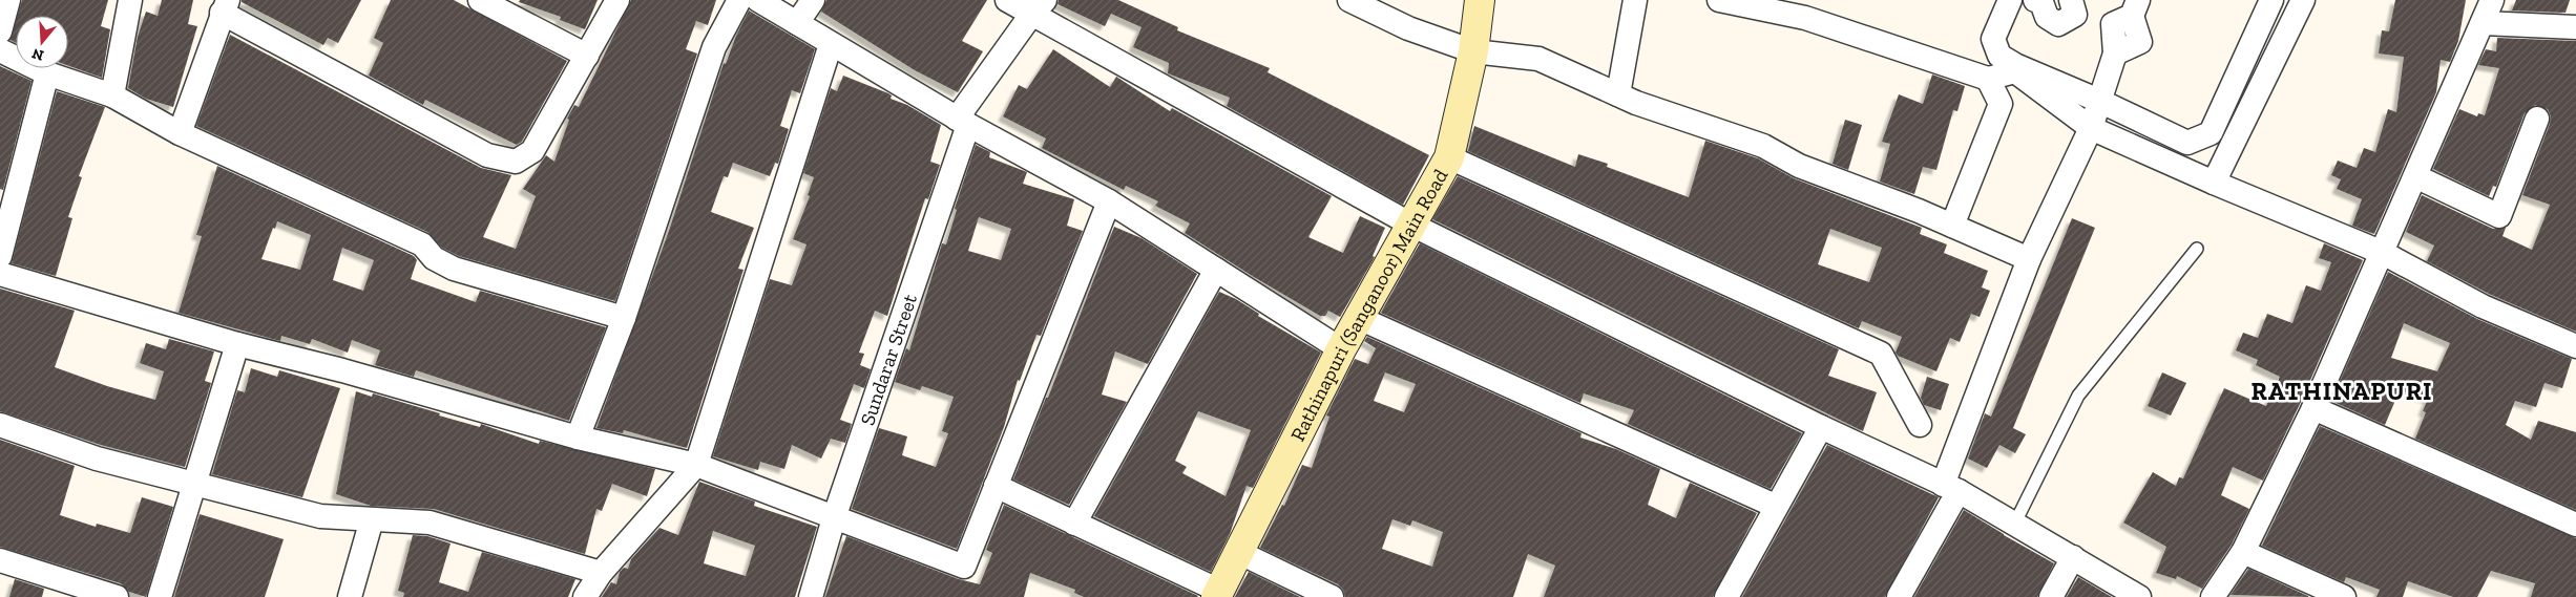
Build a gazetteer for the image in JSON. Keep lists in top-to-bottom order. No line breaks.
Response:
{"streets":{"street":["Rathinapuri (Sanganoor) Main Road","Sundarar Street"]},"districts":["RATHINAPURI"],"north":"bottom"}
